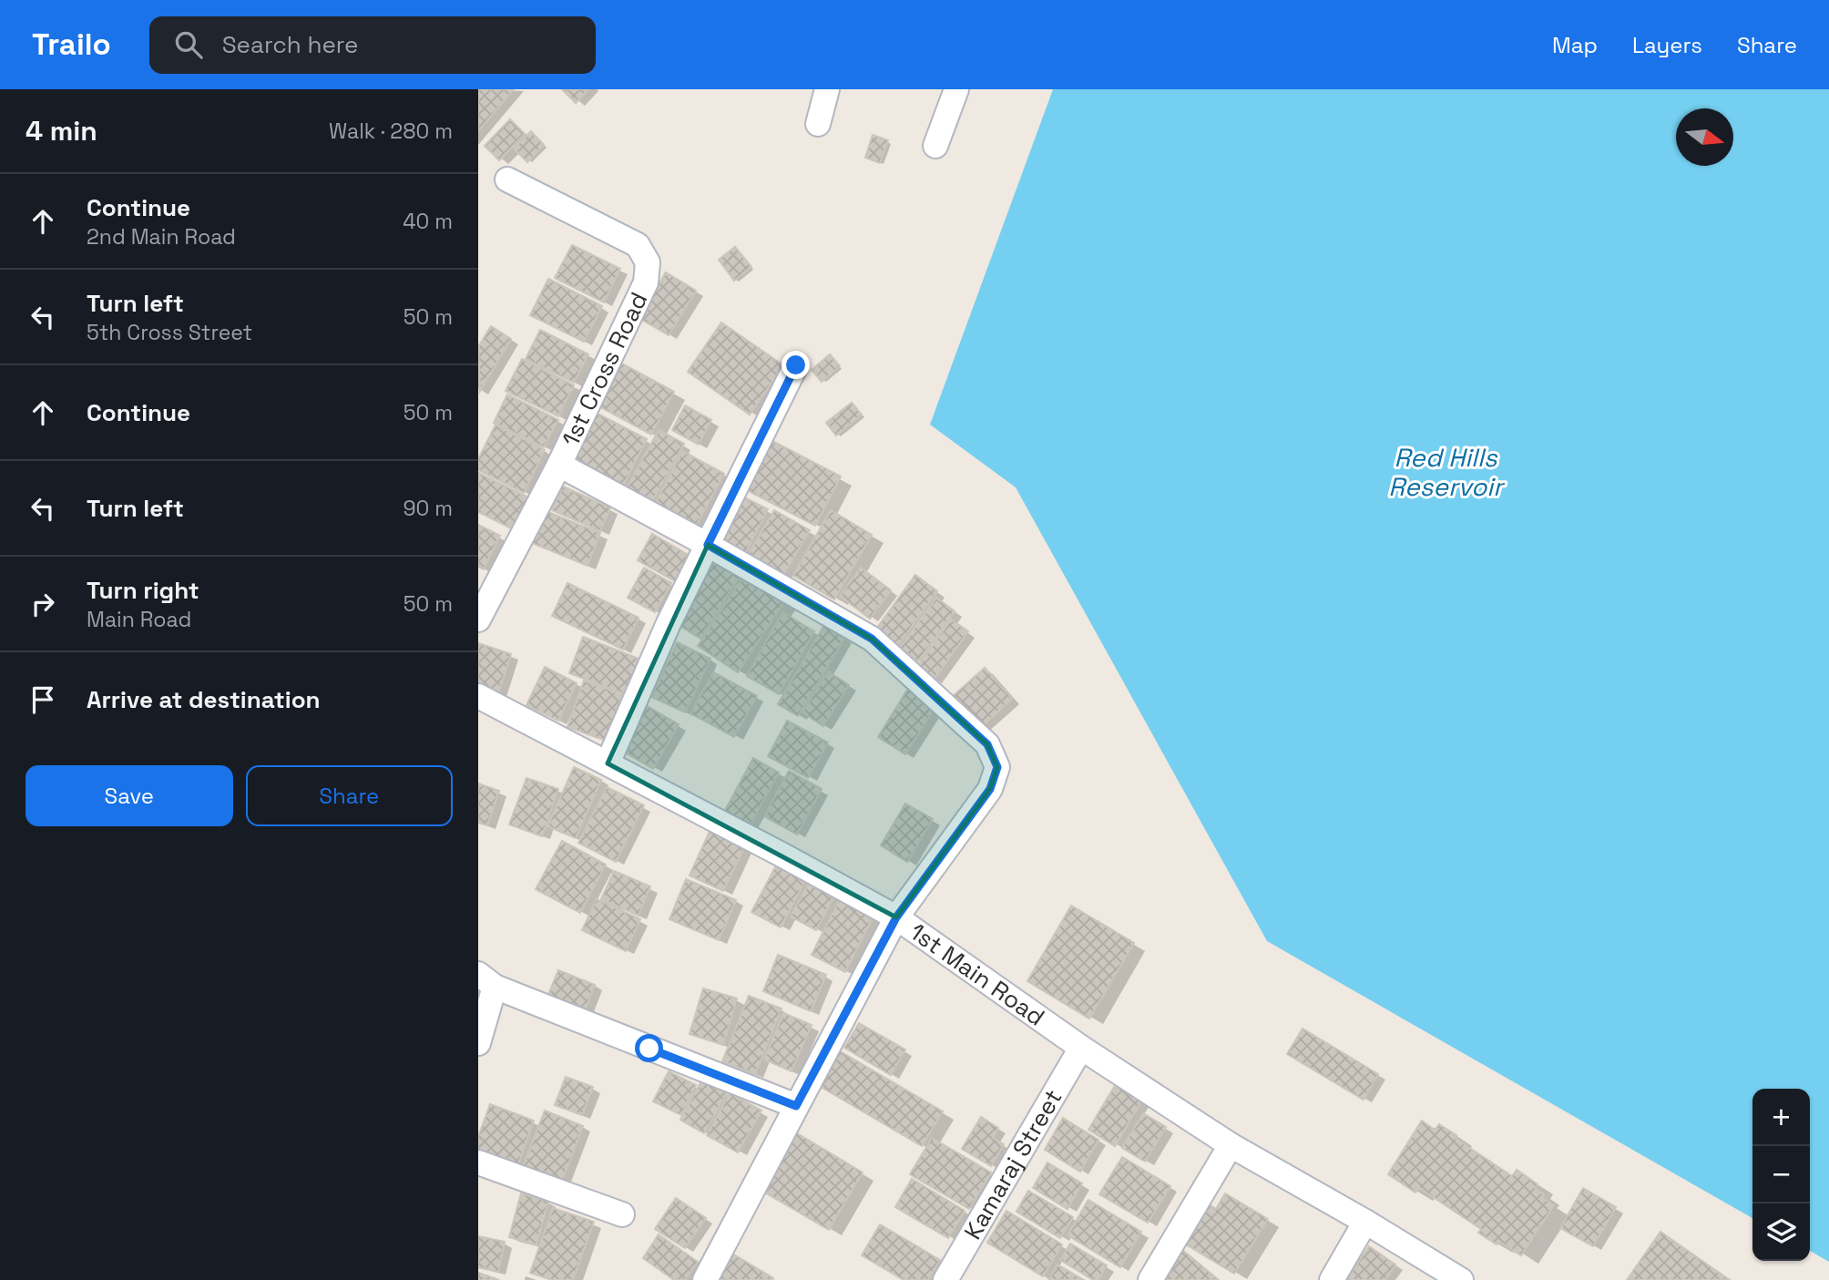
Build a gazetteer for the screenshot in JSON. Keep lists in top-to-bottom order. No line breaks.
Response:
{"streets":{"street":["1st Cross Road","1st Main Road","Kamaraj Street"]},"crossings":[["1st Main Road","Kamaraj Street"]],"water":["Red Hills Reservoir"],"north":"right","page":{"header":"Trailo","search":"Search here","nav":["Map","Layers","Share"],"heading":["4 min","Walk · 280 m"],"list":[["Continue","2nd Main Road","40 m"],["Turn left","5th Cross Street","50 m"],["Continue","50 m"],["Turn left","90 m"],["Turn right","Main Road","50 m"],"Arrive at destination"],"buttons":["Save","Share"],"map_buttons":["+","−"]}}
